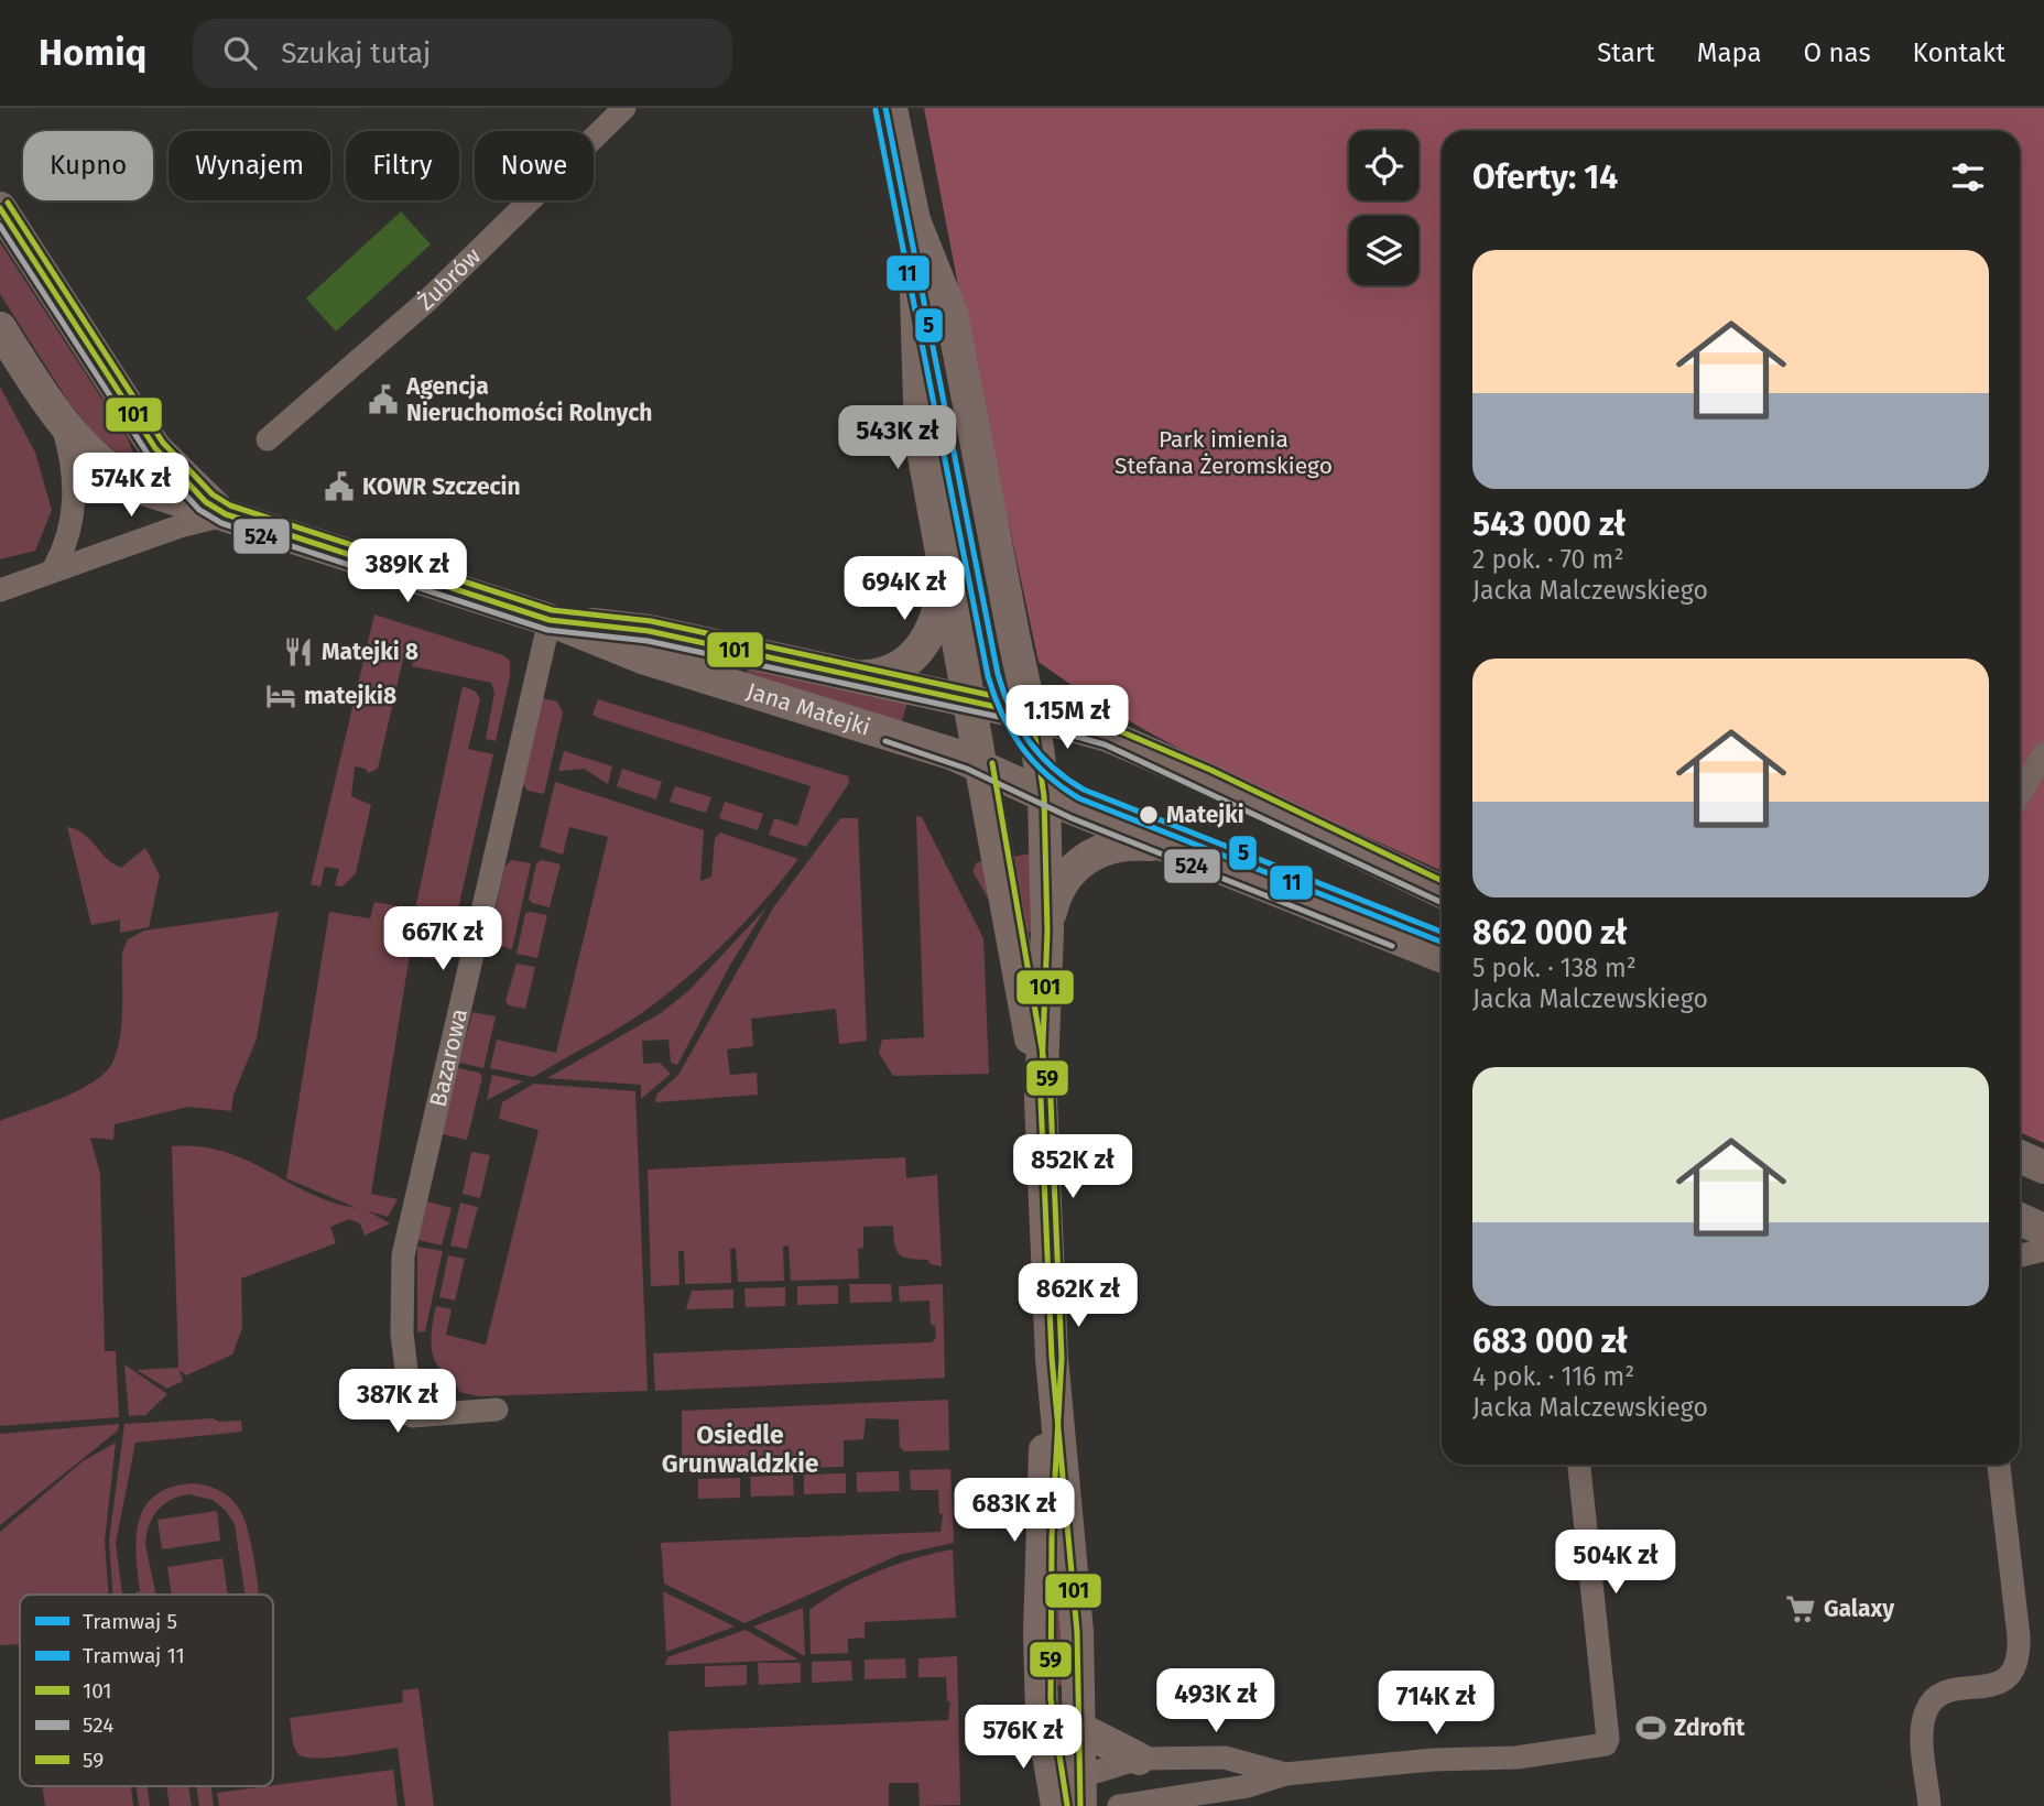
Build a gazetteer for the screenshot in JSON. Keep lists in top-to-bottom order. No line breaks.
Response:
{"streets":{"street":["Żubrów","Jana Matejki","Bazarowa"]},"crossings":[["Jana Matejki","Bazarowa"]],"districts":["Osiedle Grunwaldzkie"],"parks":["Park imienia Stefana Żeromskiego"],"places":{"public building":["Agencja Nieruchomości Rolnych","KOWR Szczecin"],"restaurant":["Matejki 8"],"hotel":["matejki8"],"other":["Matejki"],"supermarket":["Galaxy"],"sports":["Zdrofit"]},"lines":["tram line 5","tram line 11","transit line 59","transit line 101","transit line 524"],"legend":["Tramwaj 5","Tramwaj 11","101","524","59"],"page":{"header":"Homiq","search":"Szukaj tutaj","nav":["Start","Mapa","O nas","Kontakt"],"chip":["Kupno","Wynajem","Filtry","Nowe"],"heading":"Oferty: 14","list":[{"name":"543 000 zł","note":"2 pok. · 70 m² · Jacka Malczewskiego"},{"name":"862 000 zł","note":"5 pok. · 138 m² · Jacka Malczewskiego"},{"name":"683 000 zł","note":"4 pok. · 116 m² · Jacka Malczewskiego"}],"price":["543K zł","574K zł","389K zł","694K zł","1.15M zł","667K zł","852K zł","862K zł","387K zł","683K zł","504K zł","493K zł","714K zł","576K zł"]}}
